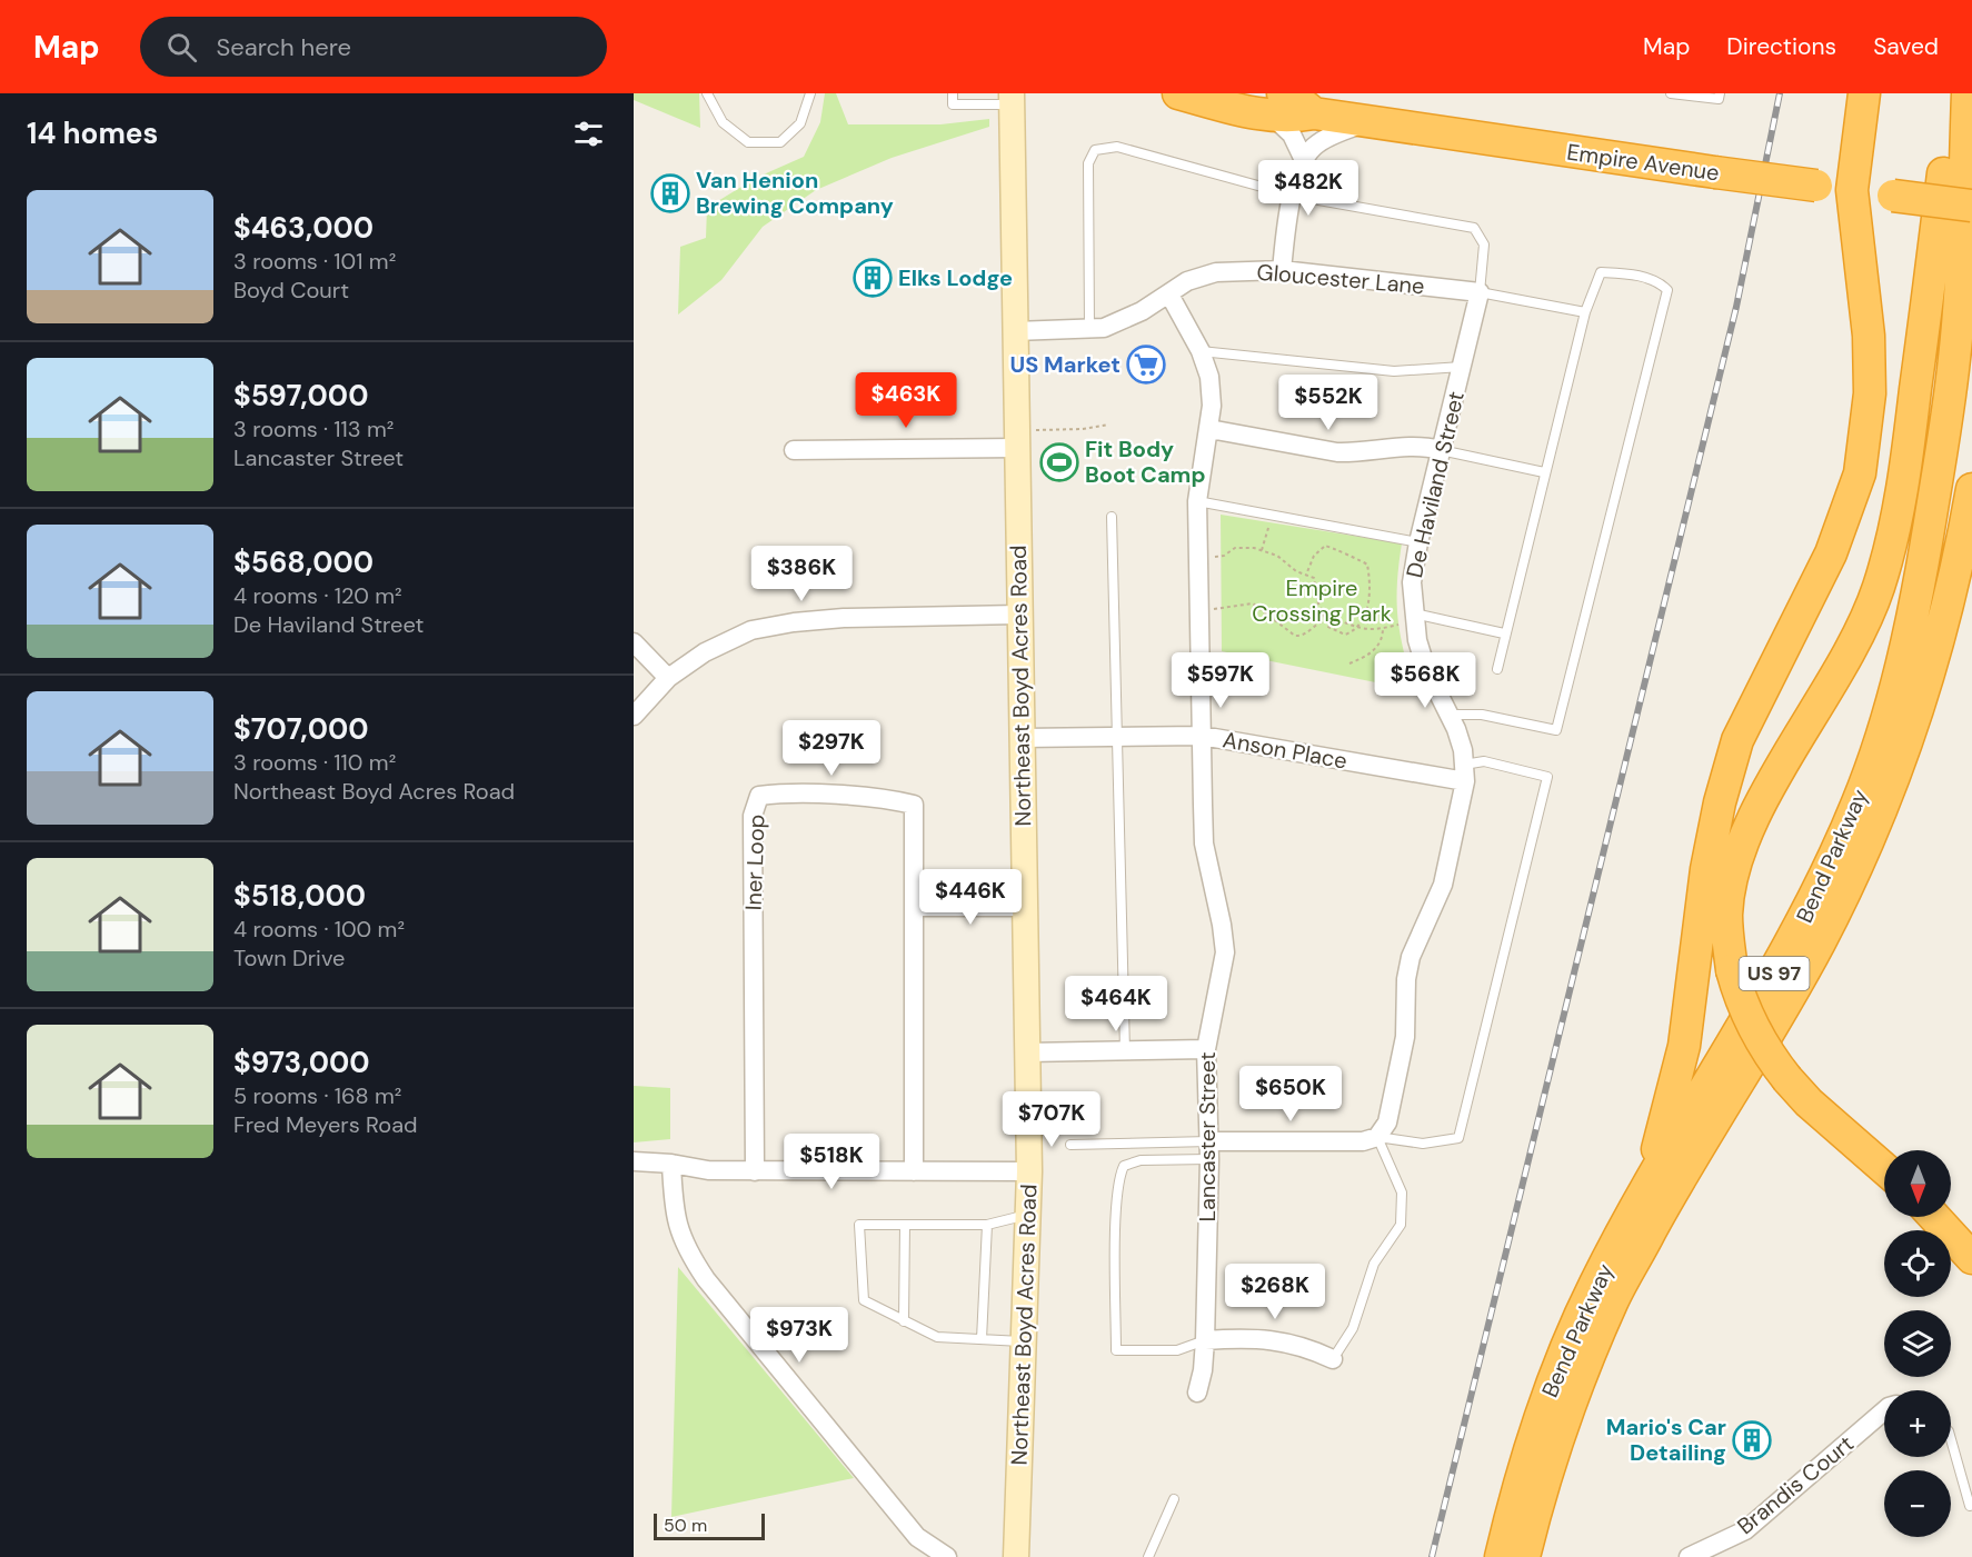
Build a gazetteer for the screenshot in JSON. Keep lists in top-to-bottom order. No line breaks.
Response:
{"streets":{"highway":["Empire Avenue","Bend Parkway","US 97"],"street":["Gloucester Lane","De Haviland Street","Northeast Boyd Acres Road","Anson Place","Iner Loop","Lancaster Street","Brandis Court"]},"crossings":[["Gloucester Lane","De Haviland Street"],["Gloucester Lane","Northeast Boyd Acres Road"],["Gloucester Lane","Lancaster Street"],["De Haviland Street","Anson Place"],["Northeast Boyd Acres Road","Anson Place"],["Anson Place","Lancaster Street"]],"parks":["Empire Crossing Park"],"places":{"building":["Van Henion Brewing Company","Elks Lodge","Mario's Car Detailing"],"supermarket":["US Market"],"sports":["Fit Body Boot Camp"]},"scale_bar":"50 m","north":"bottom","page":{"header":"Map","search":"Search here","nav":["Map","Directions","Saved"],"heading":"14 homes","price":["$482K","$463K","$552K","$386K","$597K","$568K","$297K","$446K","$464K","$650K","$707K","$518K","$268K","$973K"],"list":[{"name":"$463,000","note":"3 rooms · 101 m² · Boyd Court"},{"name":"$597,000","note":"3 rooms · 113 m² · Lancaster Street"},{"name":"$568,000","note":"4 rooms · 120 m² · De Haviland Street"},{"name":"$707,000","note":"3 rooms · 110 m² · Northeast Boyd Acres Road"},{"name":"$518,000","note":"4 rooms · 100 m² · Town Drive"},{"name":"$973,000","note":"5 rooms · 168 m² · Fred Meyers Road"}],"map_buttons":["+","−"],"scale":"50 m"}}
